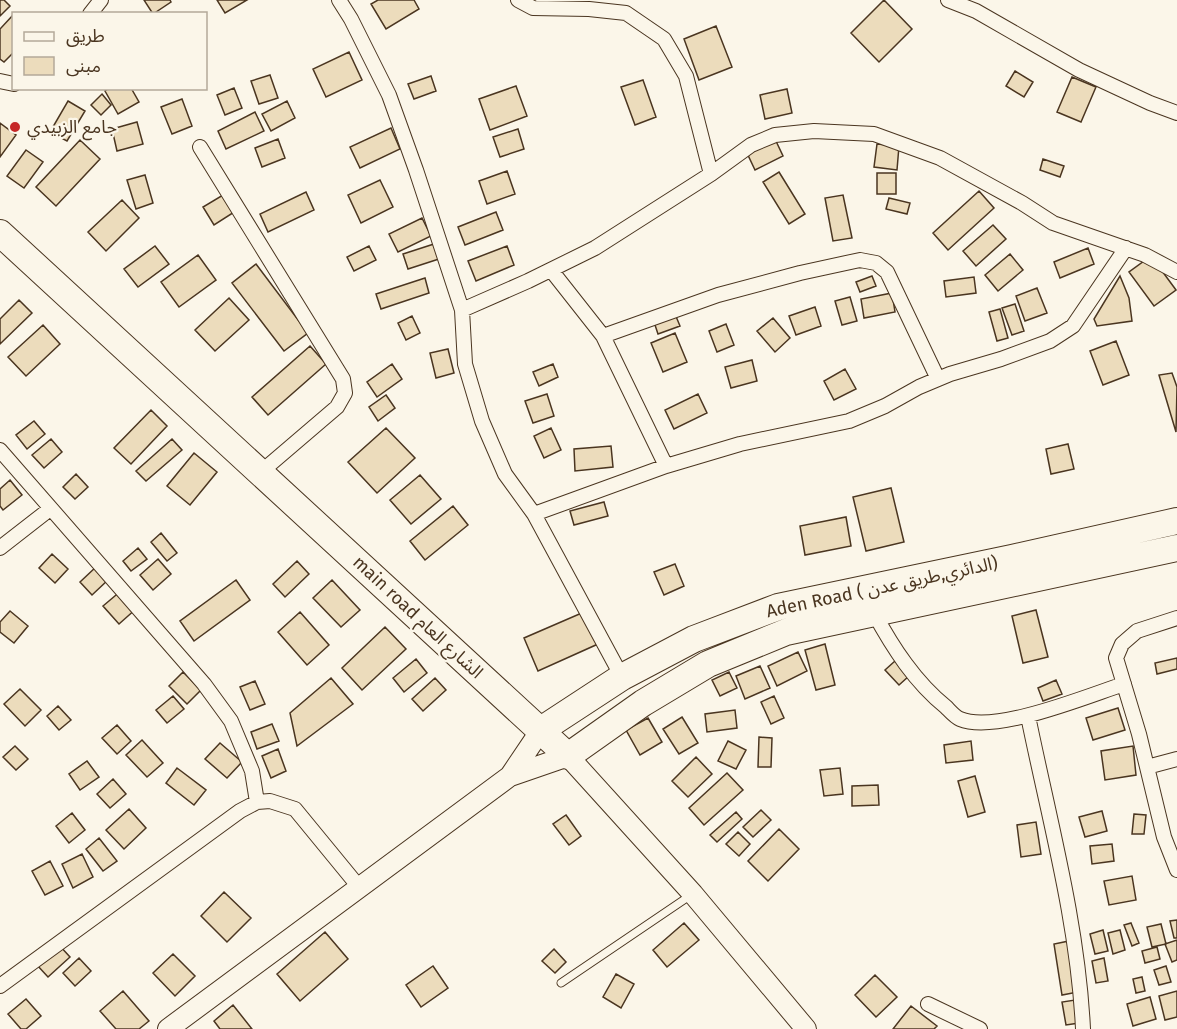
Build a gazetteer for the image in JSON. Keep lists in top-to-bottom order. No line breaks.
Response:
{"streets":{"highway":["Aden Road ( الدائري,طريق عدن)","main road الشارع العام"]},"crossings":[["Aden Road ( الدائري,طريق عدن)","main road الشارع العام"]],"places":["جامع الزبيدي"],"legend":["طريق","مبنى"]}
